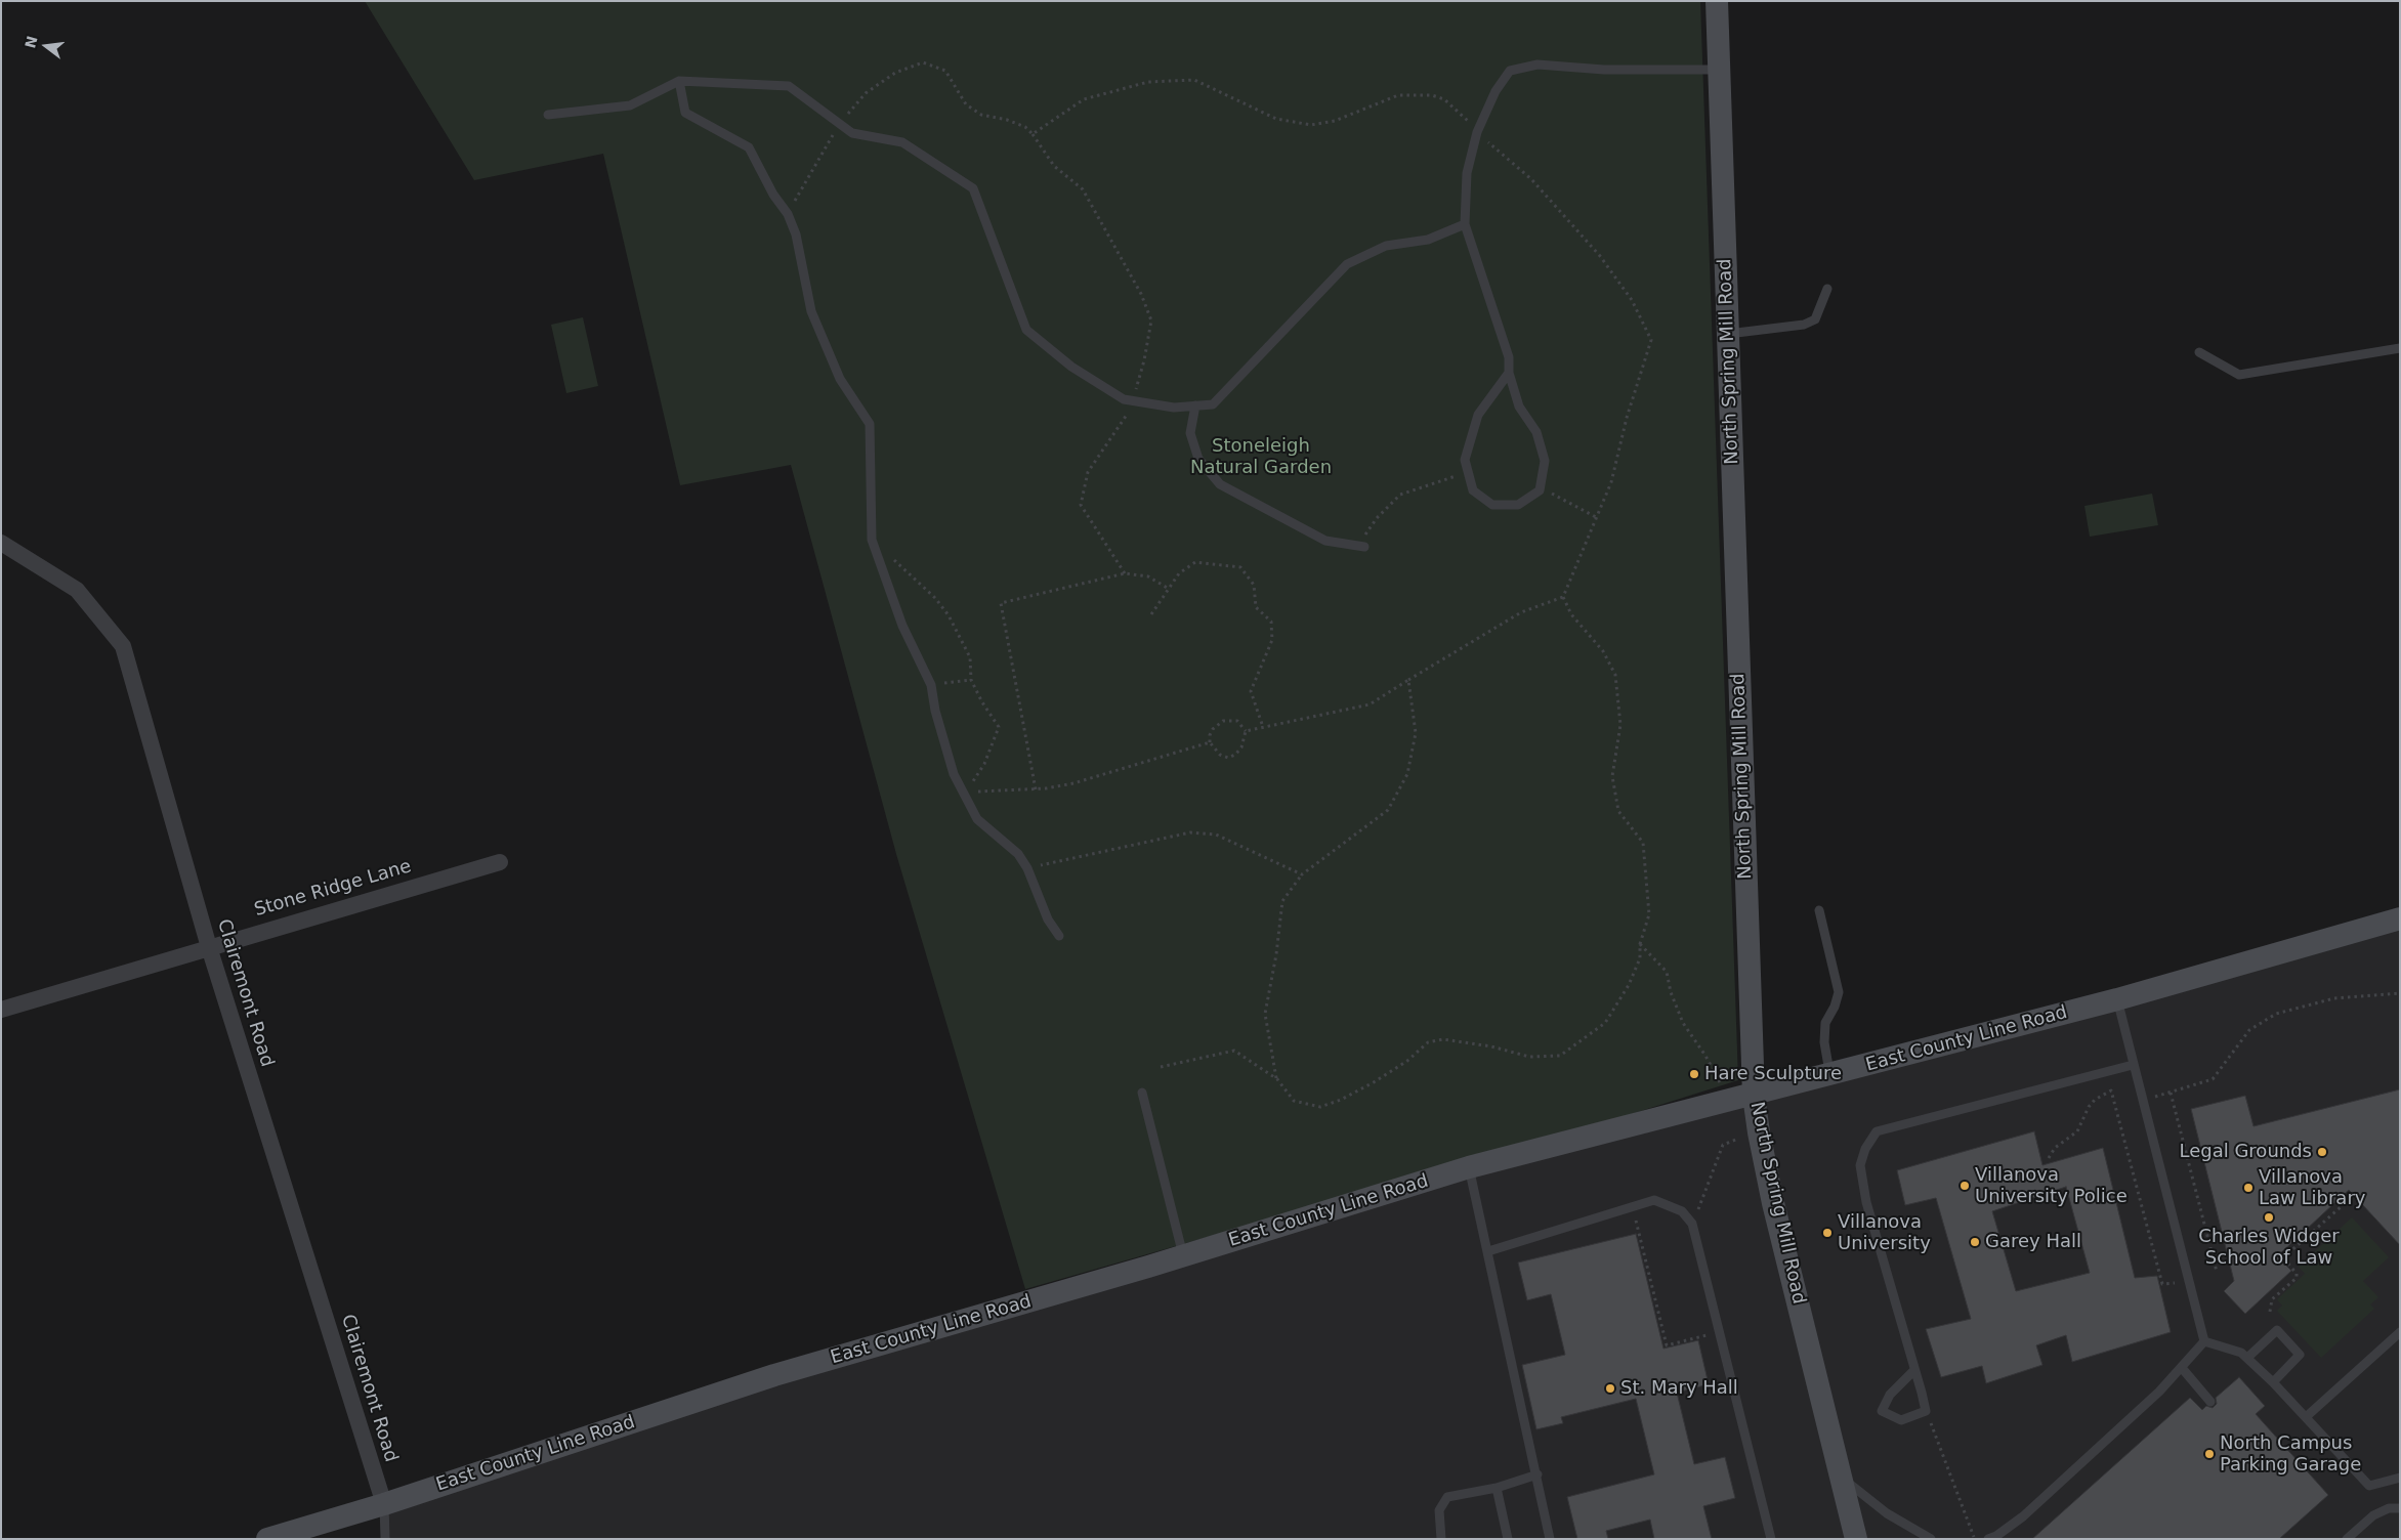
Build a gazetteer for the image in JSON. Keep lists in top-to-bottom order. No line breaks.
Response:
{"streets":{"street":["North Spring Mill Road","Stone Ridge Lane","Clairemont Road","East County Line Road"]},"crossings":[["North Spring Mill Road","East County Line Road"],["Stone Ridge Lane","Clairemont Road"],["Clairemont Road","East County Line Road"]],"parks":["Stoneleigh Natural Garden"],"places":["Hare Sculpture","Legal Grounds","Villanova University Police","Villanova Law Library","Charles Widger School of Law","Villanova University","Garey Hall","St. Mary Hall","North Campus Parking Garage"],"north":"left"}
